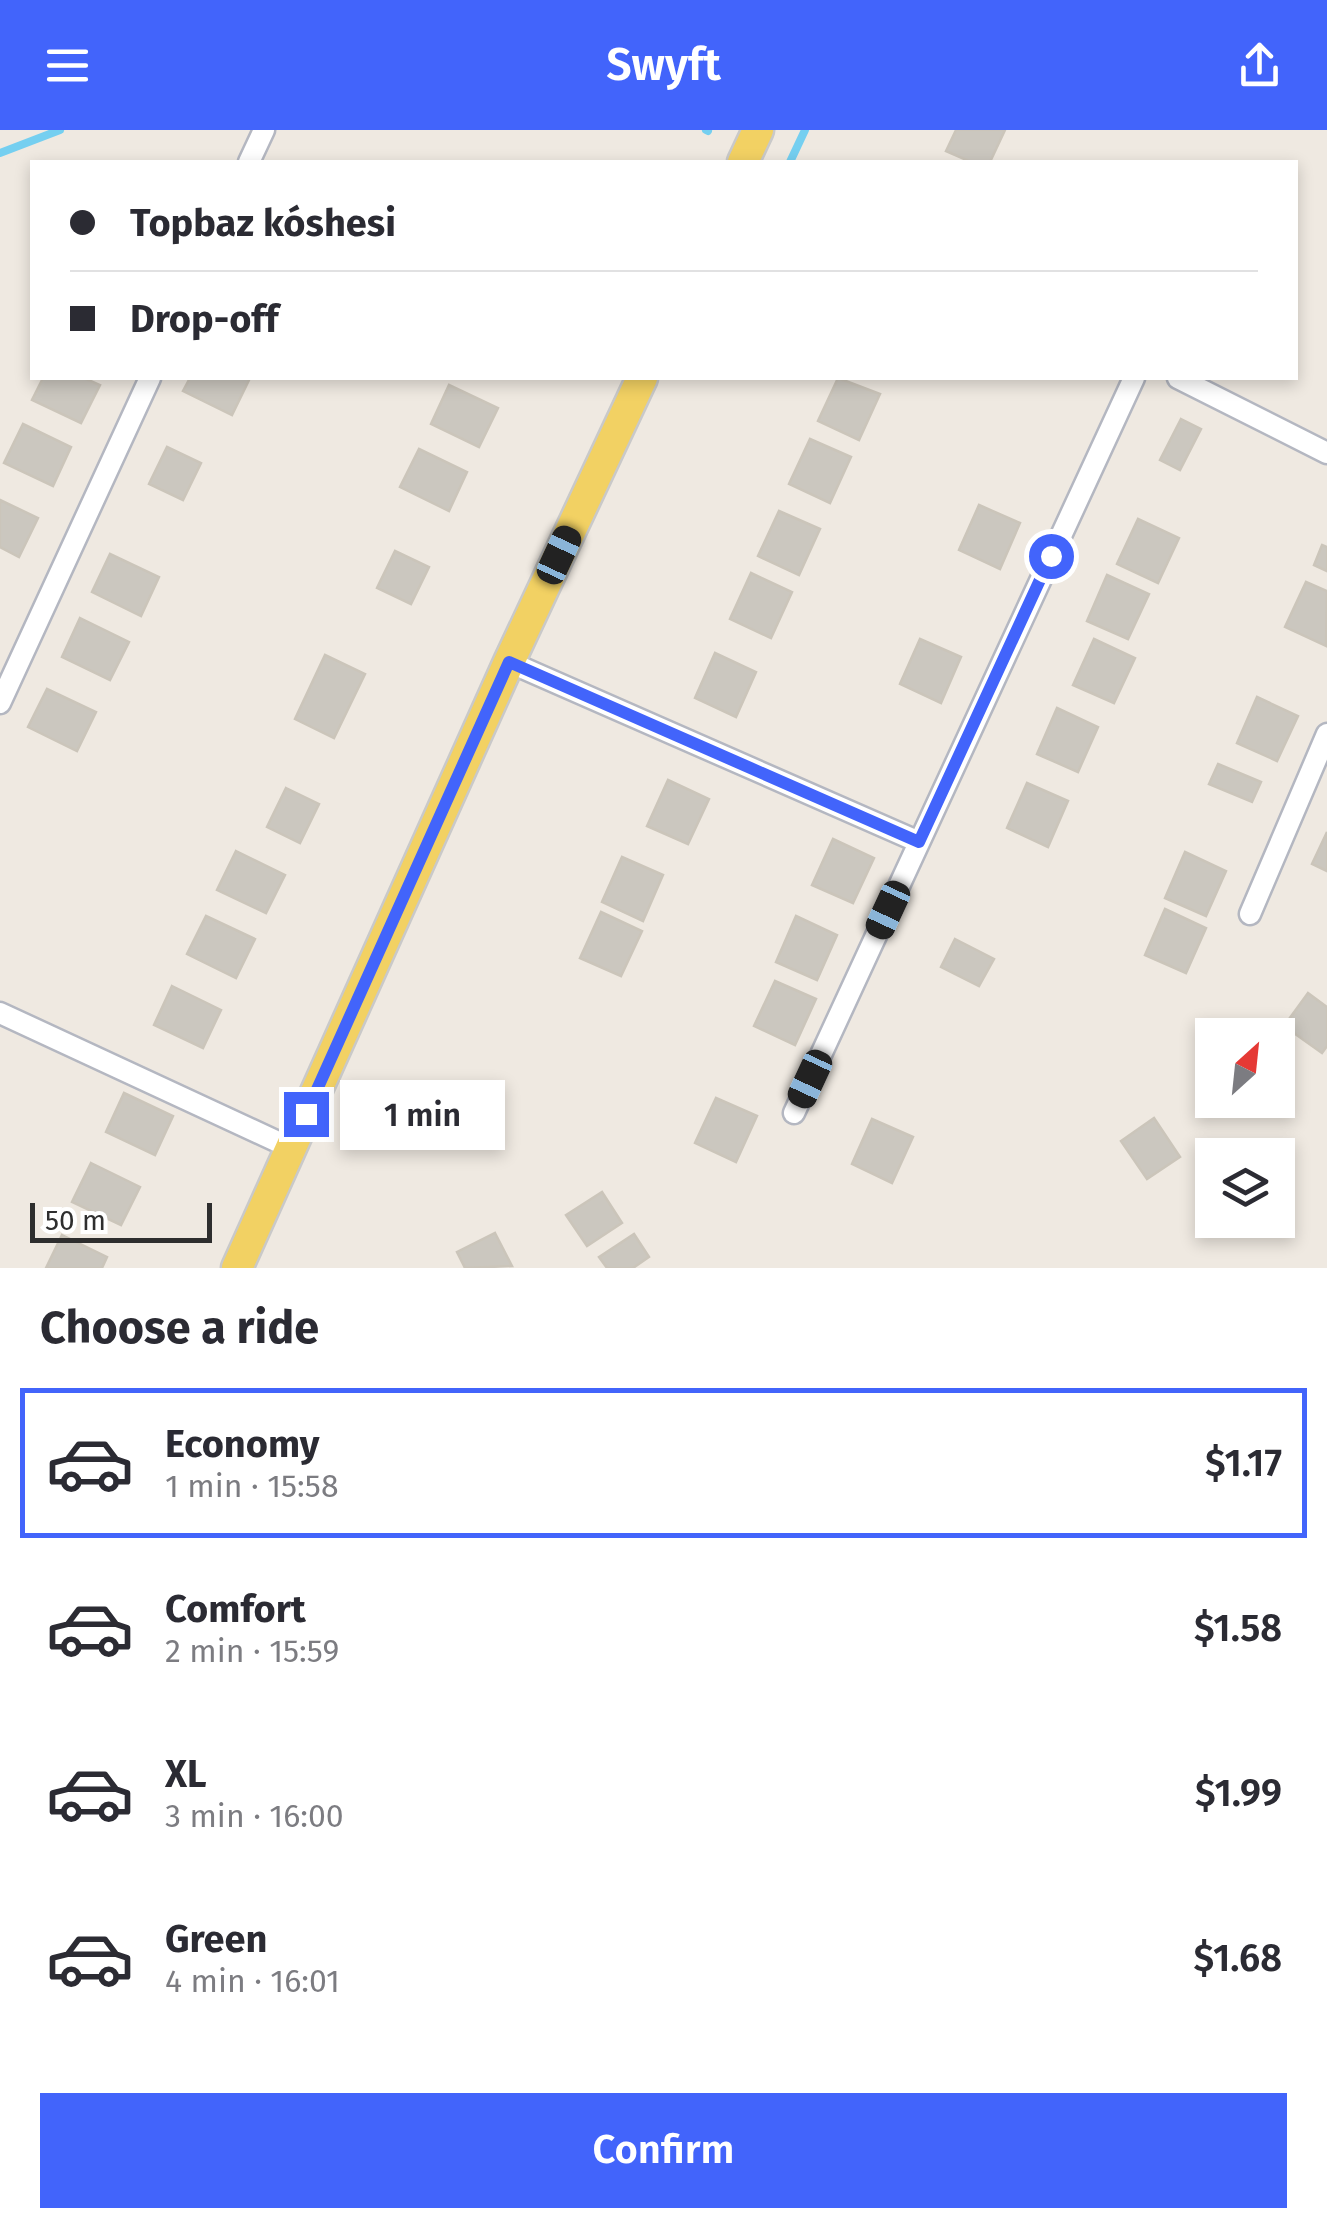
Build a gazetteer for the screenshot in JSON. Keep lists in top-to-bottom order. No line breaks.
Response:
{"scale_bar":"50 m","north":"top right","page":{"header":"Swyft","banner":["Topbaz kóshesi","Drop-off"],"bubble":"1 min","scale":"50 m","heading":"Choose a ride","list":[{"name":"Economy","note":"1 min · 15:58","value":"$1.17"},{"name":"Comfort","note":"2 min · 15:59","value":"$1.58"},{"name":"XL","note":"3 min · 16:00","value":"$1.99"},{"name":"Green","note":"4 min · 16:01","value":"$1.68"}],"buttons":"Confirm"}}
